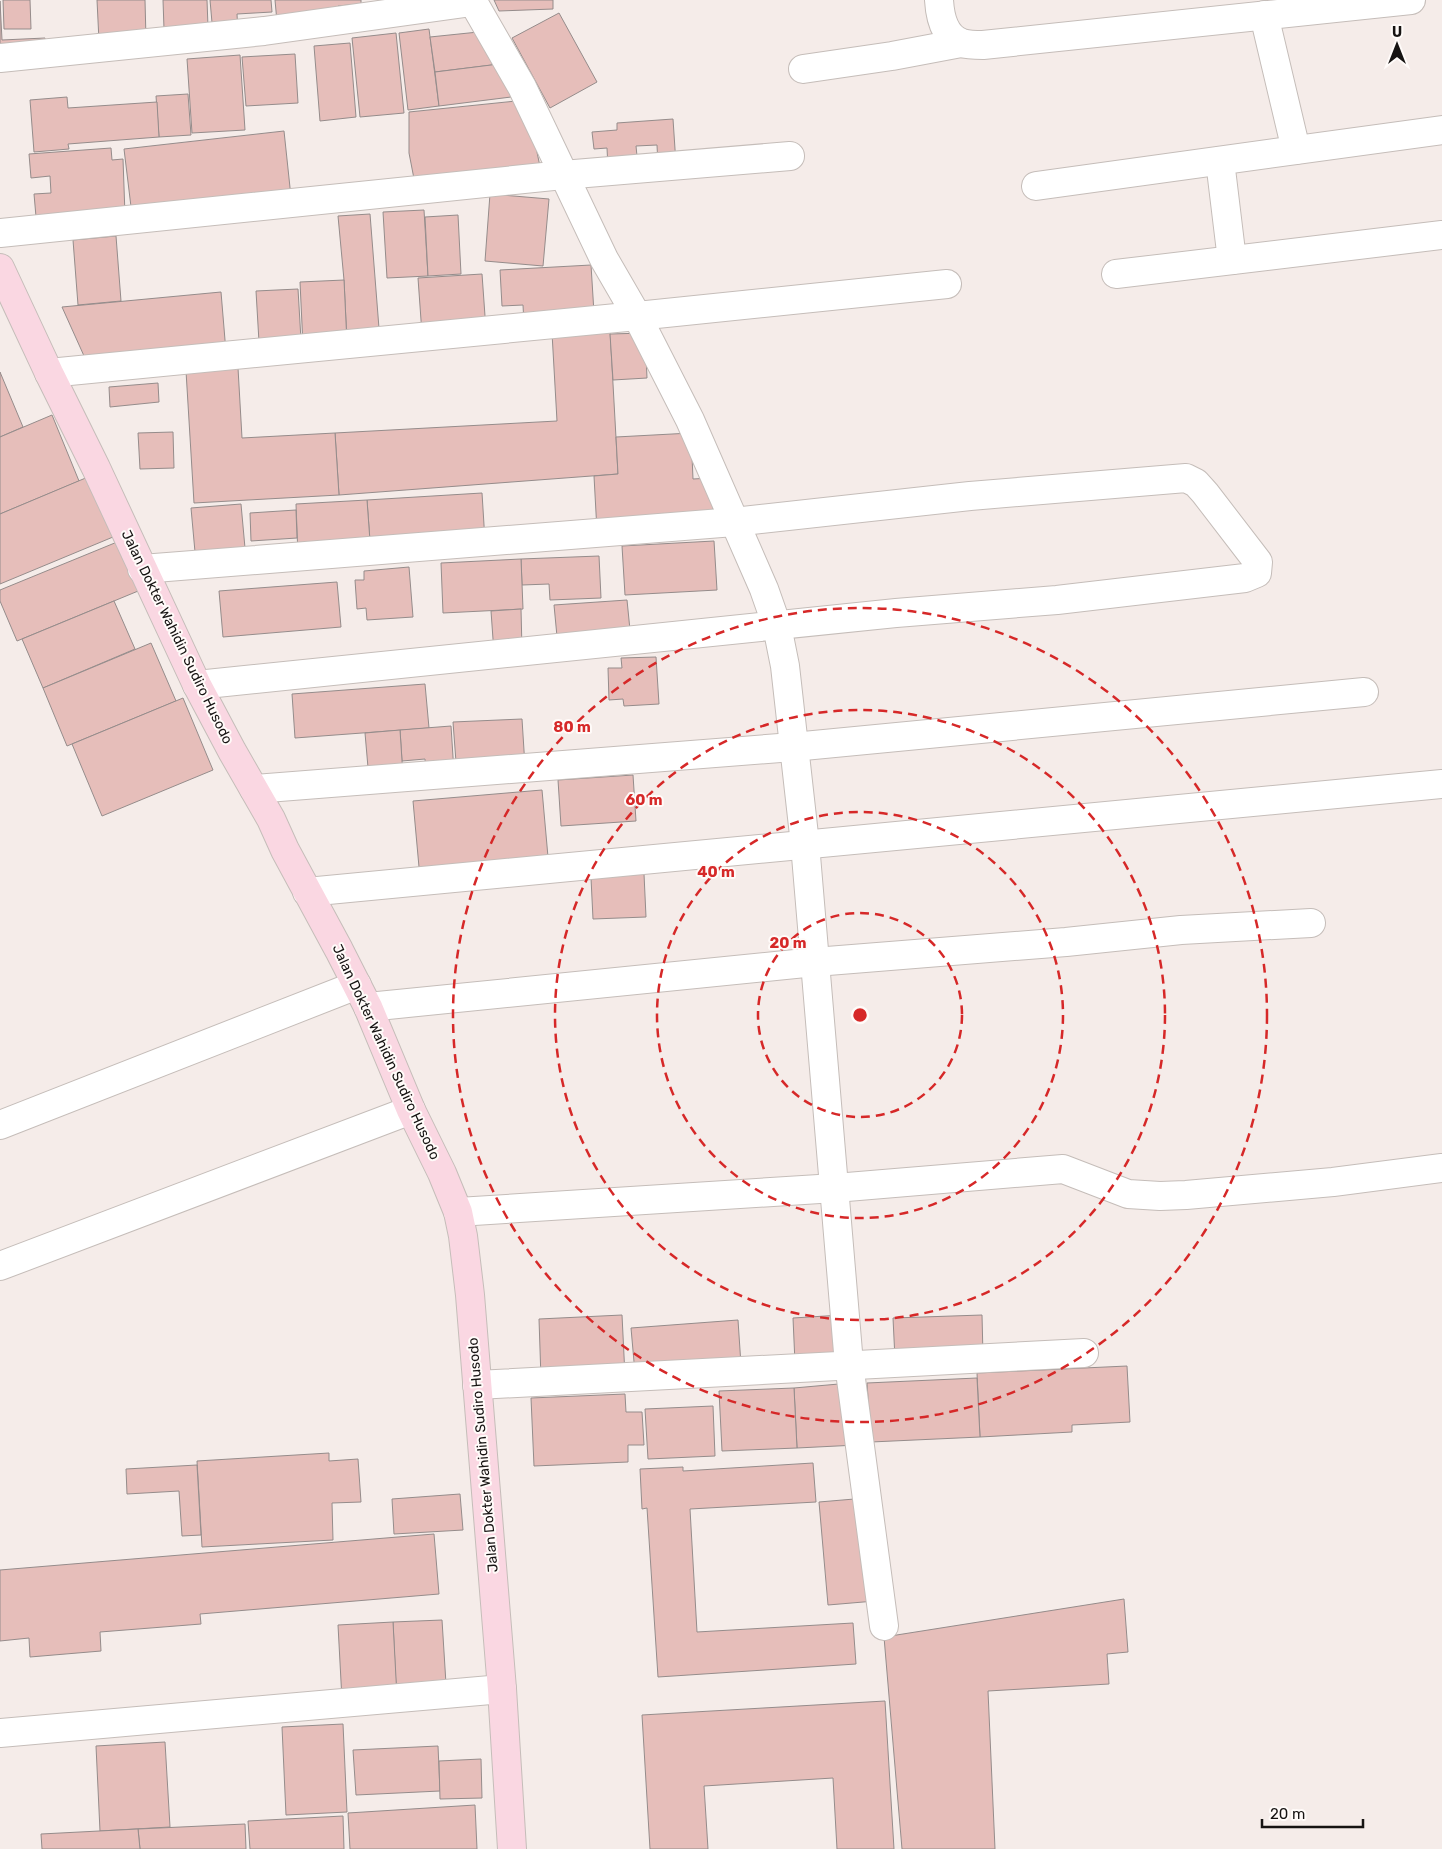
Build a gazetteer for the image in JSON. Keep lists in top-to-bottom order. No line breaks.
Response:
{"streets":{"main road":["Jalan Dokter Wahidin Sudiro Husodo"]},"scale_bar":"20 m","north":"top","rings":["80 m","60 m","40 m","20 m"]}
